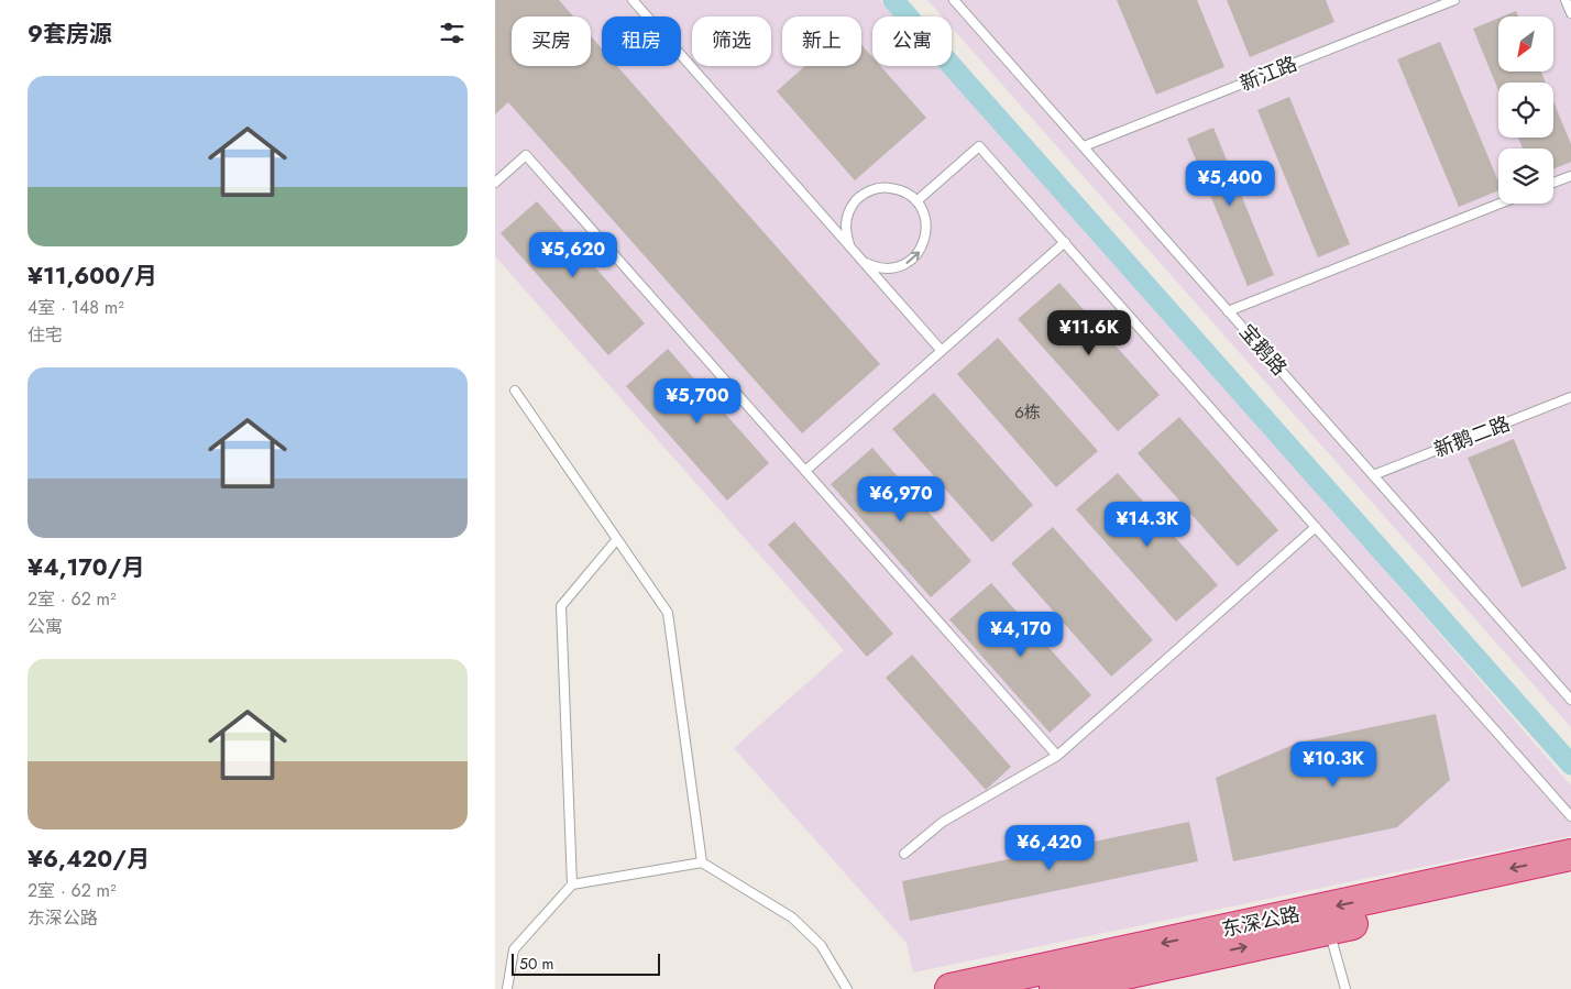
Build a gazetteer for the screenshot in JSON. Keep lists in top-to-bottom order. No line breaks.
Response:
{"streets":{"highway":["东深公路"],"lane":["新江路","宝鹅路","新鹅二路"]},"crossings":[["新江路","宝鹅路"],["宝鹅路","新鹅二路"]],"house_numbers":["6栋"],"scale_bar":"50 m","north":"bottom left","page":{"heading":"9套房源","chip":["买房","租房","筛选","新上","公寓"],"list":[{"name":"¥11,600/月","note":"4室 · 148 m² · 住宅"},{"name":"¥4,170/月","note":"2室 · 62 m² · 公寓"},{"name":"¥6,420/月","note":"2室 · 62 m² · 东深公路"}],"price":["¥5,400","¥5,620","¥11.6K","¥5,700","¥6,970","¥14.3K","¥4,170","¥10.3K","¥6,420"],"scale":"50 m"}}
